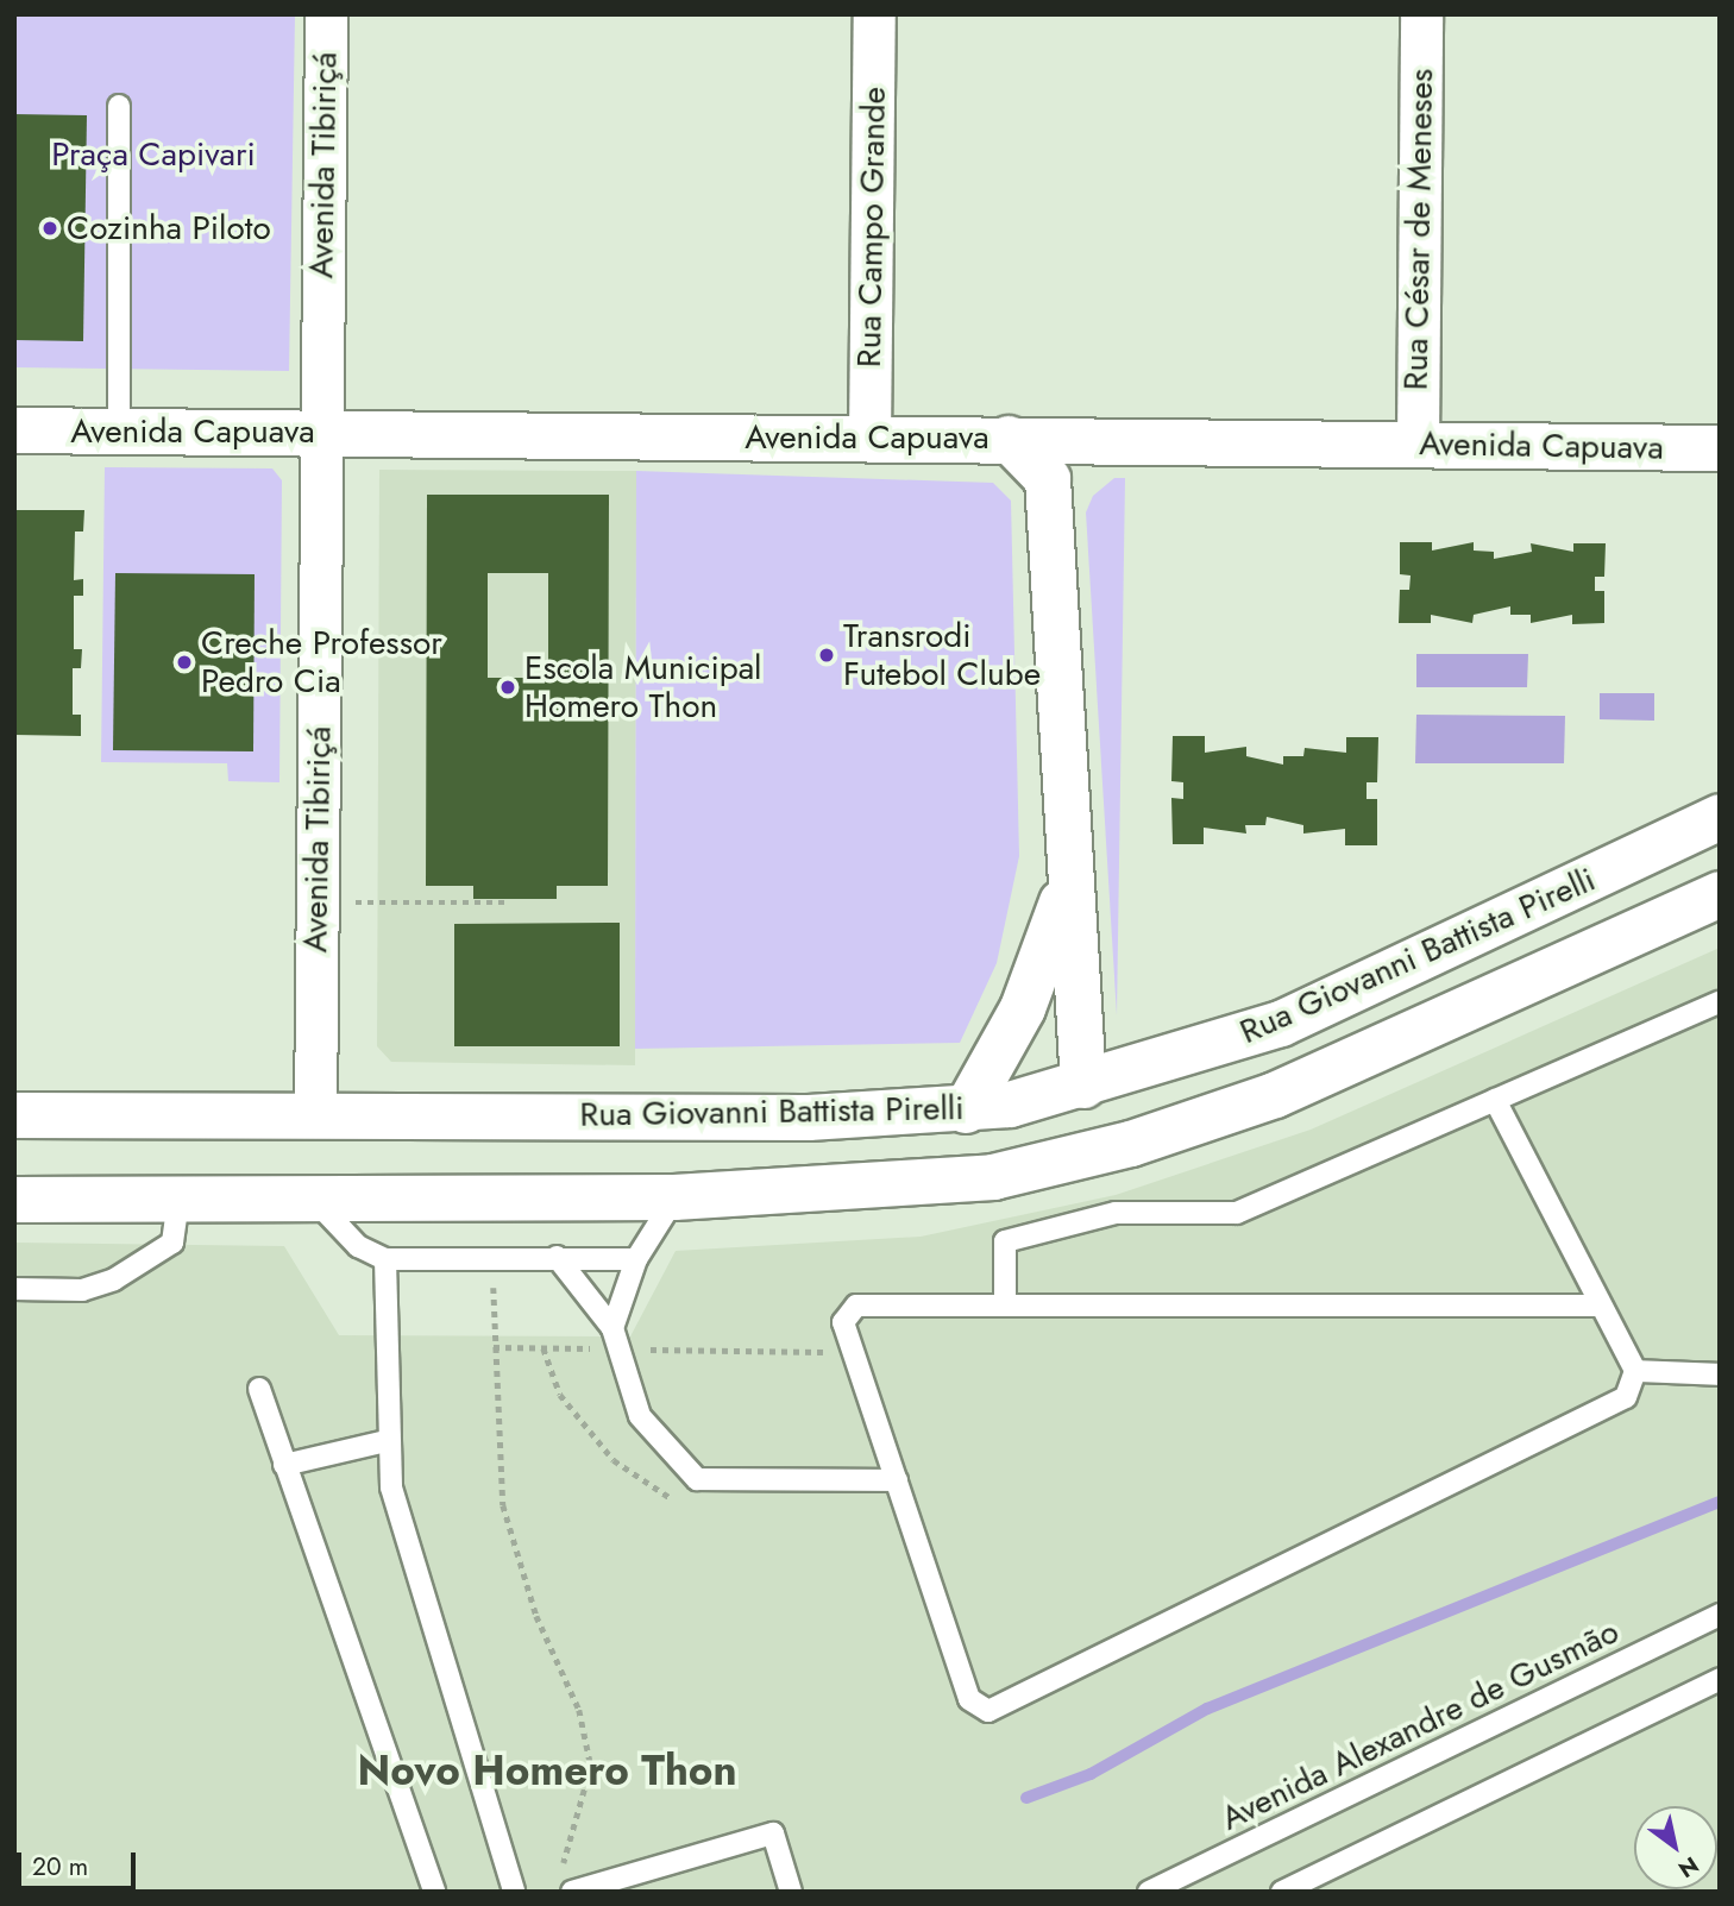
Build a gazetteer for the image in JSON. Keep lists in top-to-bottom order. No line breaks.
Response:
{"streets":{"main road":["Avenida Capuava","Rua Giovanni Battista Pirelli"],"street":["Avenida Tibiriçá","Rua Campo Grande","Rua César de Meneses"],"lane":["Avenida Alexandre de Gusmão"]},"crossings":[["Avenida Tibiriçá","Avenida Capuava"],["Avenida Tibiriçá","Rua Giovanni Battista Pirelli"],["Rua Campo Grande","Avenida Capuava"],["Rua César de Meneses","Avenida Capuava"]],"districts":["Novo Homero Thon"],"parks":["Praça Capivari"],"places":["Cozinha Piloto","Transrodi Futebol Clube","Creche Professor Pedro Cia","Escola Municipal Homero Thon"],"scale_bar":"20 m","north":"bottom right"}
